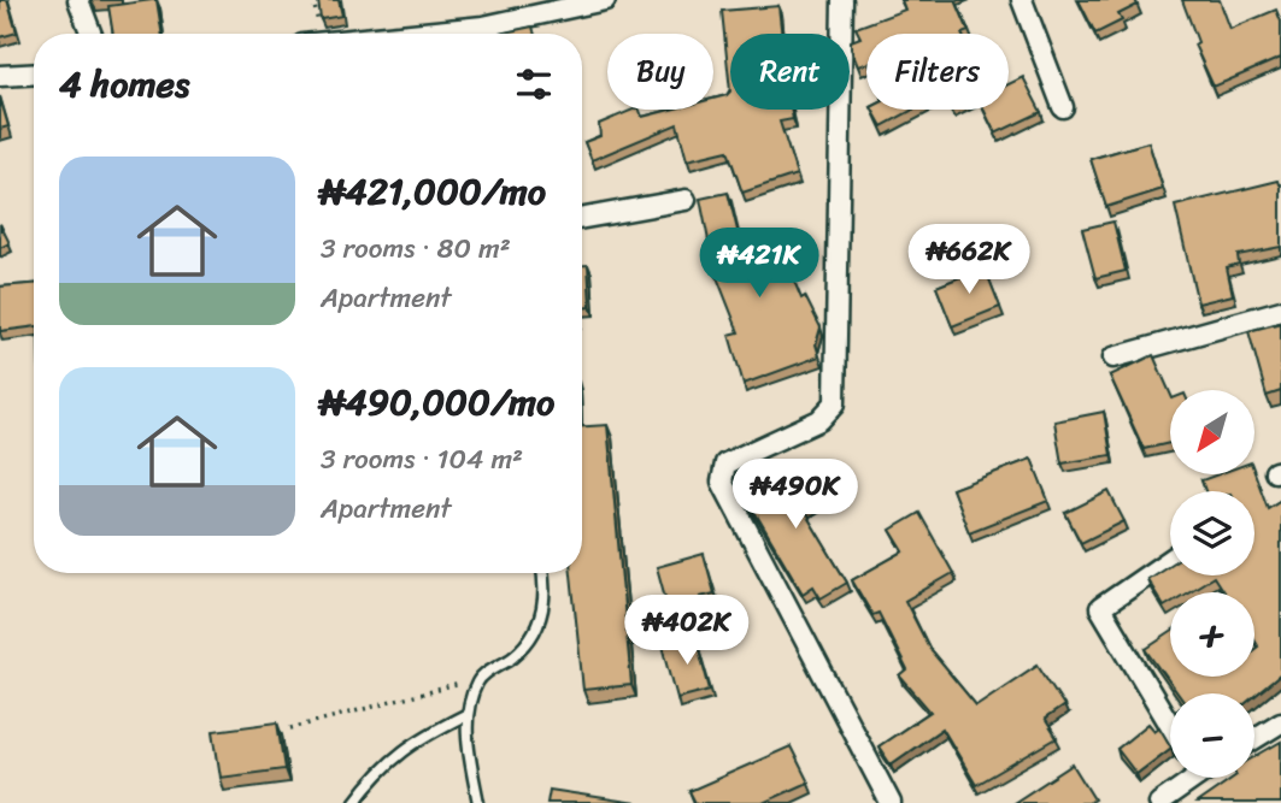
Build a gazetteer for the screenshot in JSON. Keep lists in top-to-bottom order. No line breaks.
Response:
{"north":"bottom left","page":{"chip":["Buy","Rent","Filters"],"heading":"4 homes","list":[{"name":"₦421,000/mo","note":"3 rooms · 80 m² · Apartment"},{"name":"₦490,000/mo","note":"3 rooms · 104 m² · Apartment"}],"price":["₦662K","₦421K","₦490K","₦402K"],"map_buttons":["+","−"]}}
